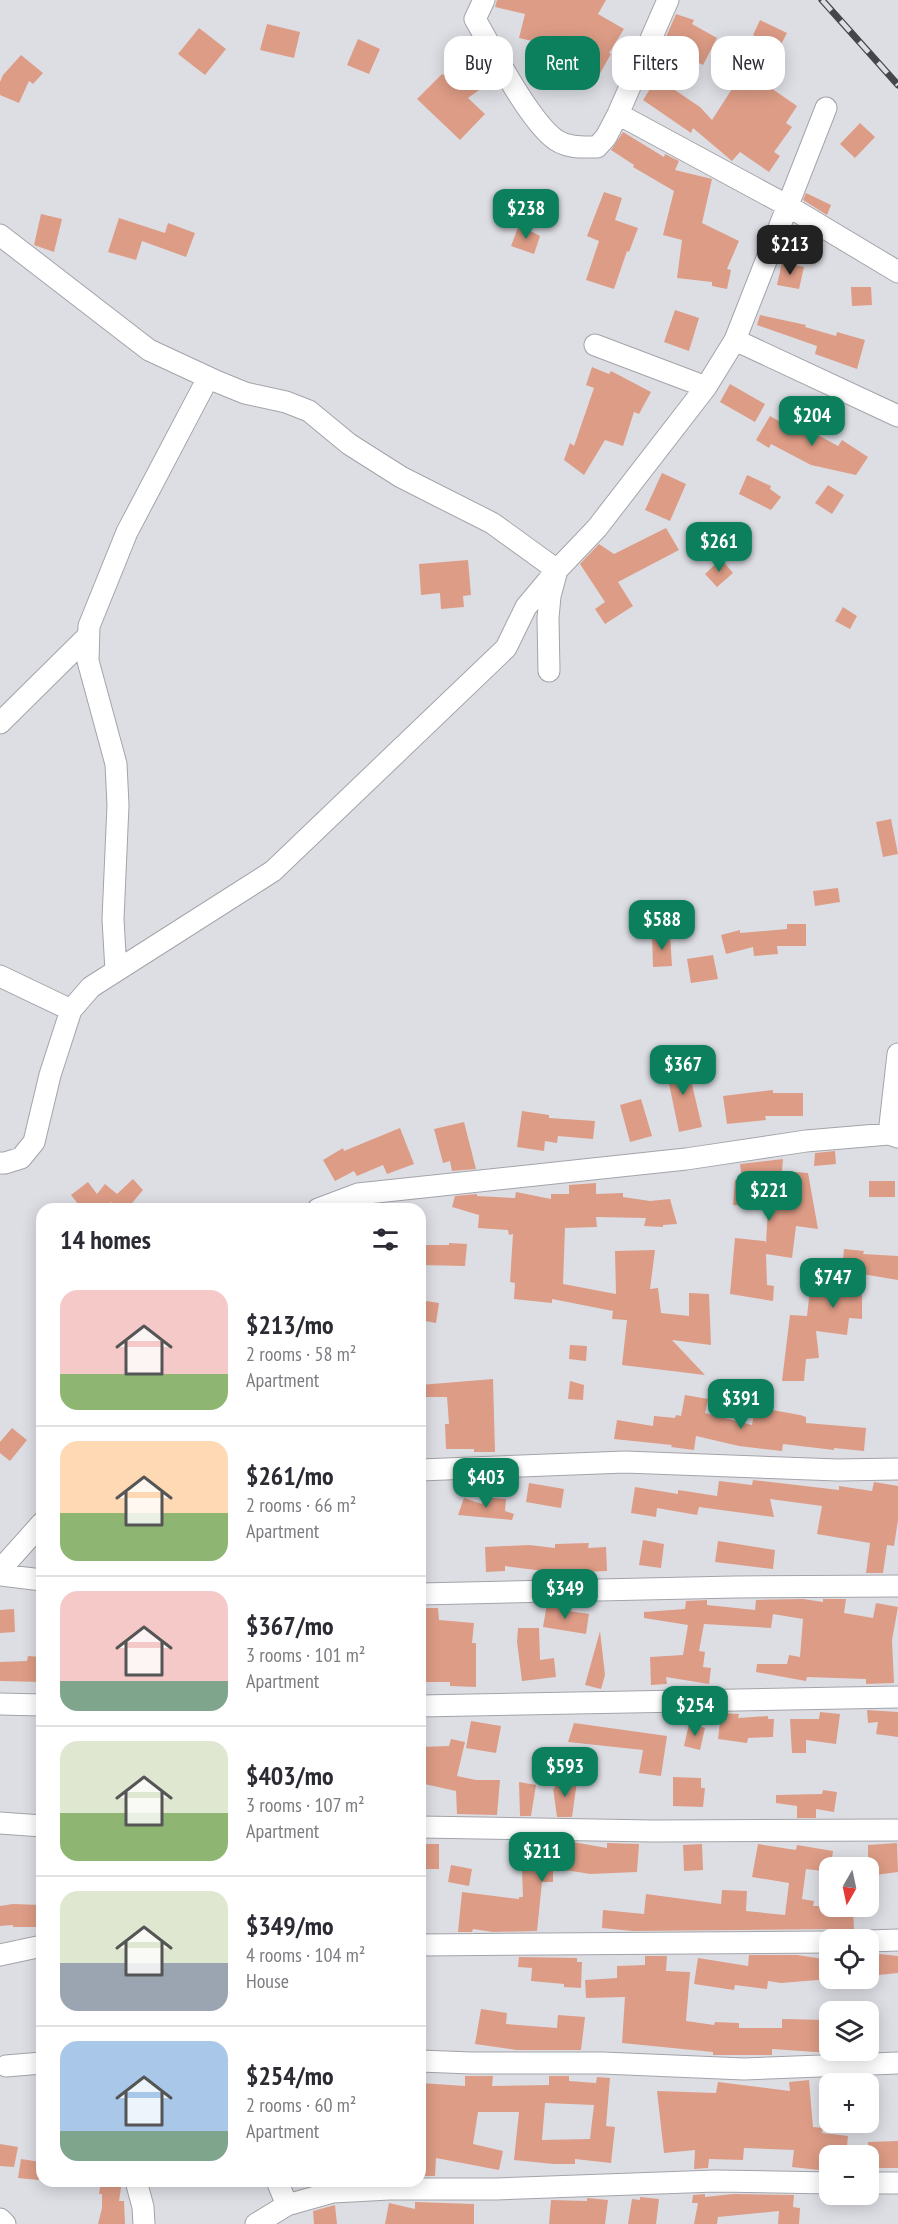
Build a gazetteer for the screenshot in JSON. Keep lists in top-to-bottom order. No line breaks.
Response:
{"north":"bottom","page":{"chip":["Buy","Rent","Filters","New"],"price":["$238","$213","$204","$261","$588","$367","$221","$747","$391","$403","$349","$254","$593","$211"],"heading":"14 homes","list":[{"name":"$213/mo","note":"2 rooms · 58 m² · Apartment"},{"name":"$261/mo","note":"2 rooms · 66 m² · Apartment"},{"name":"$367/mo","note":"3 rooms · 101 m² · Apartment"},{"name":"$403/mo","note":"3 rooms · 107 m² · Apartment"},{"name":"$349/mo","note":"4 rooms · 104 m² · House"},{"name":"$254/mo","note":"2 rooms · 60 m² · Apartment"}],"map_buttons":["+","−"]}}
